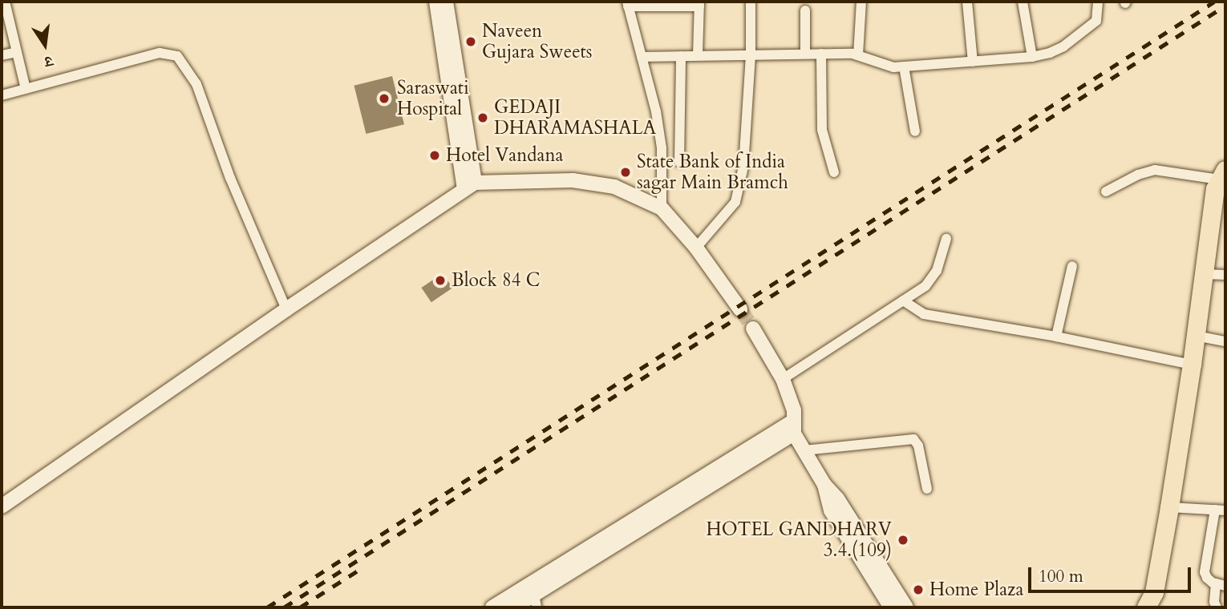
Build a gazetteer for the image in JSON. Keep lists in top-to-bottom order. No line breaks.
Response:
{"places":["Naveen Gujara Sweets","Saraswati Hospital","GEDAJI DHARAMASHALA","Hotel Vandana","State Bank of India sagar Main Bramch","Block 84 C","HOTEL GANDHARV 3.4.(109)","Home Plaza"],"scale_bar":"100 m","north":"bottom"}
